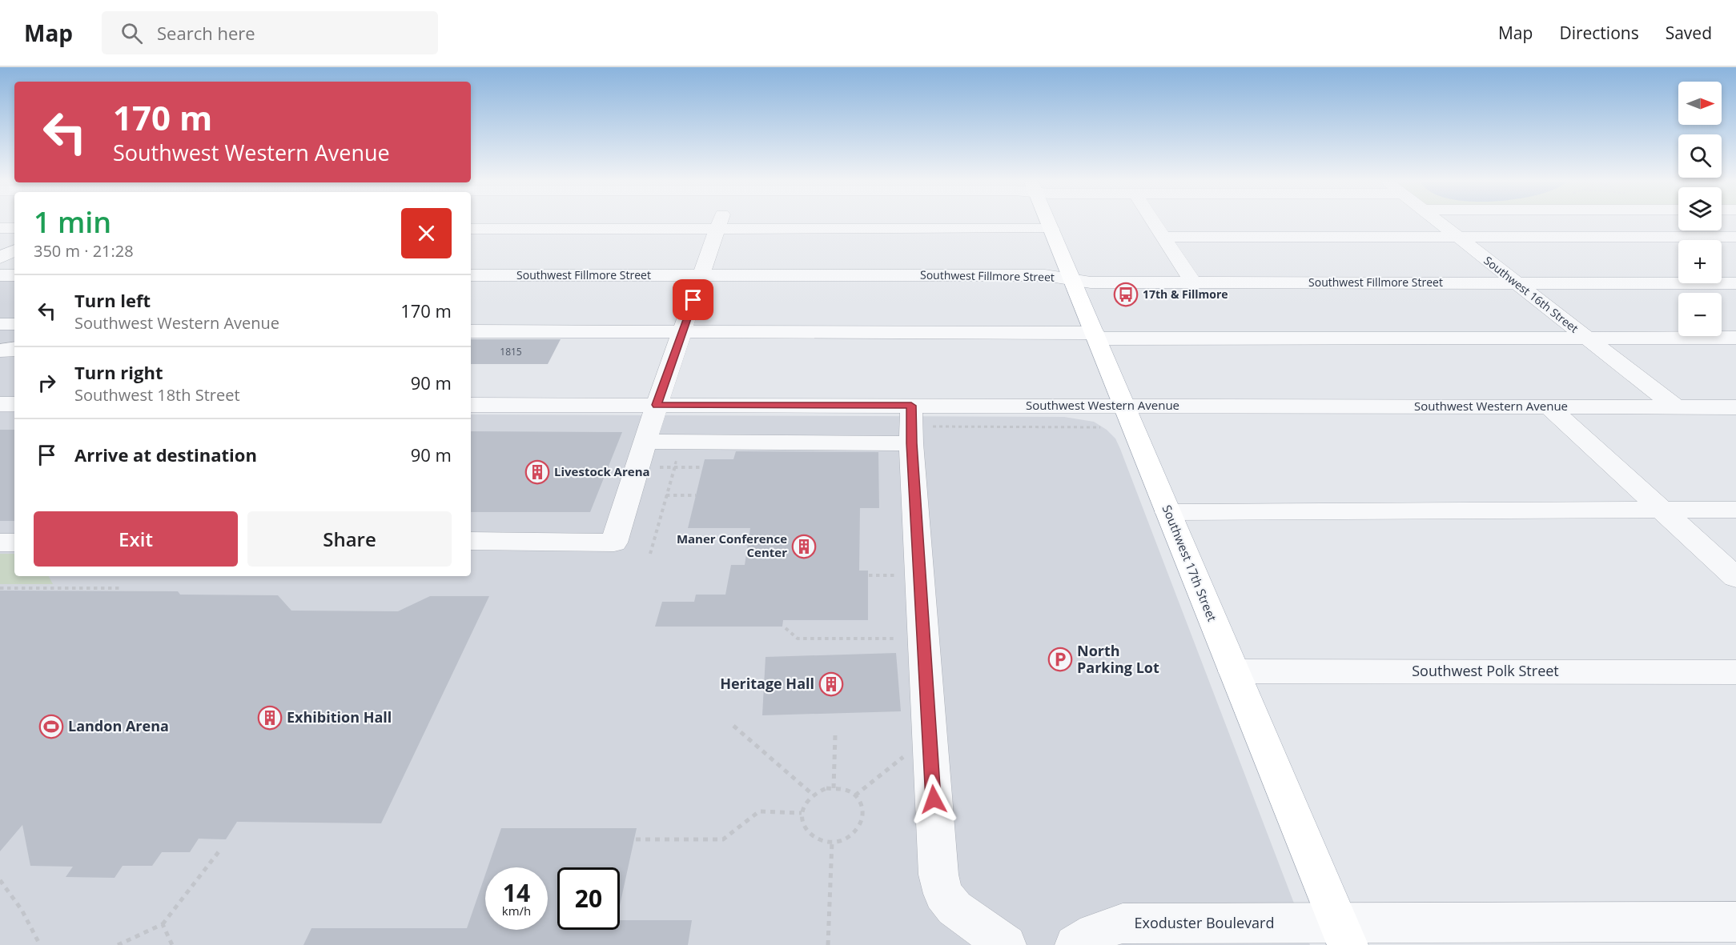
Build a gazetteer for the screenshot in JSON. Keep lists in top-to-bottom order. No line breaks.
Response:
{"streets":{"main road":["Southwest 17th Street"],"street":["Southwest Fillmore Street","Southwest 16th Street","Southwest Western Avenue","Southwest Polk Street","Exoduster Boulevard"]},"crossings":[["Southwest Fillmore Street","Southwest 16th Street"],["Southwest Fillmore Street","Southwest 17th Street"],["Southwest 16th Street","Southwest Western Avenue"],["Southwest Western Avenue","Southwest 17th Street"],["Southwest 17th Street","Southwest Polk Street"],["Southwest 17th Street","Exoduster Boulevard"]],"places":{"bus stop":["17th & Fillmore"],"building":["Livestock Arena","Maner Conference Center","Heritage Hall","Exhibition Hall"],"parking":["North Parking Lot"],"sports":["Landon Arena"]},"house_numbers":["1815"],"north":"right","page":{"header":"Map","search":"Search here","nav":["Map","Directions","Saved"],"map_buttons":["+","−"],"turn":["170 m","Southwest Western Avenue"],"heading":["1 min","350 m · 21:28"],"list":[{"name":"Turn left","note":"Southwest Western Avenue","value":"170 m"},{"name":"Turn right","note":"Southwest 18th Street","value":"90 m"},{"name":"Arrive at destination","value":"90 m"}],"buttons":["Exit","Share"],"speed":"14 km/h","limit":"20"}}
